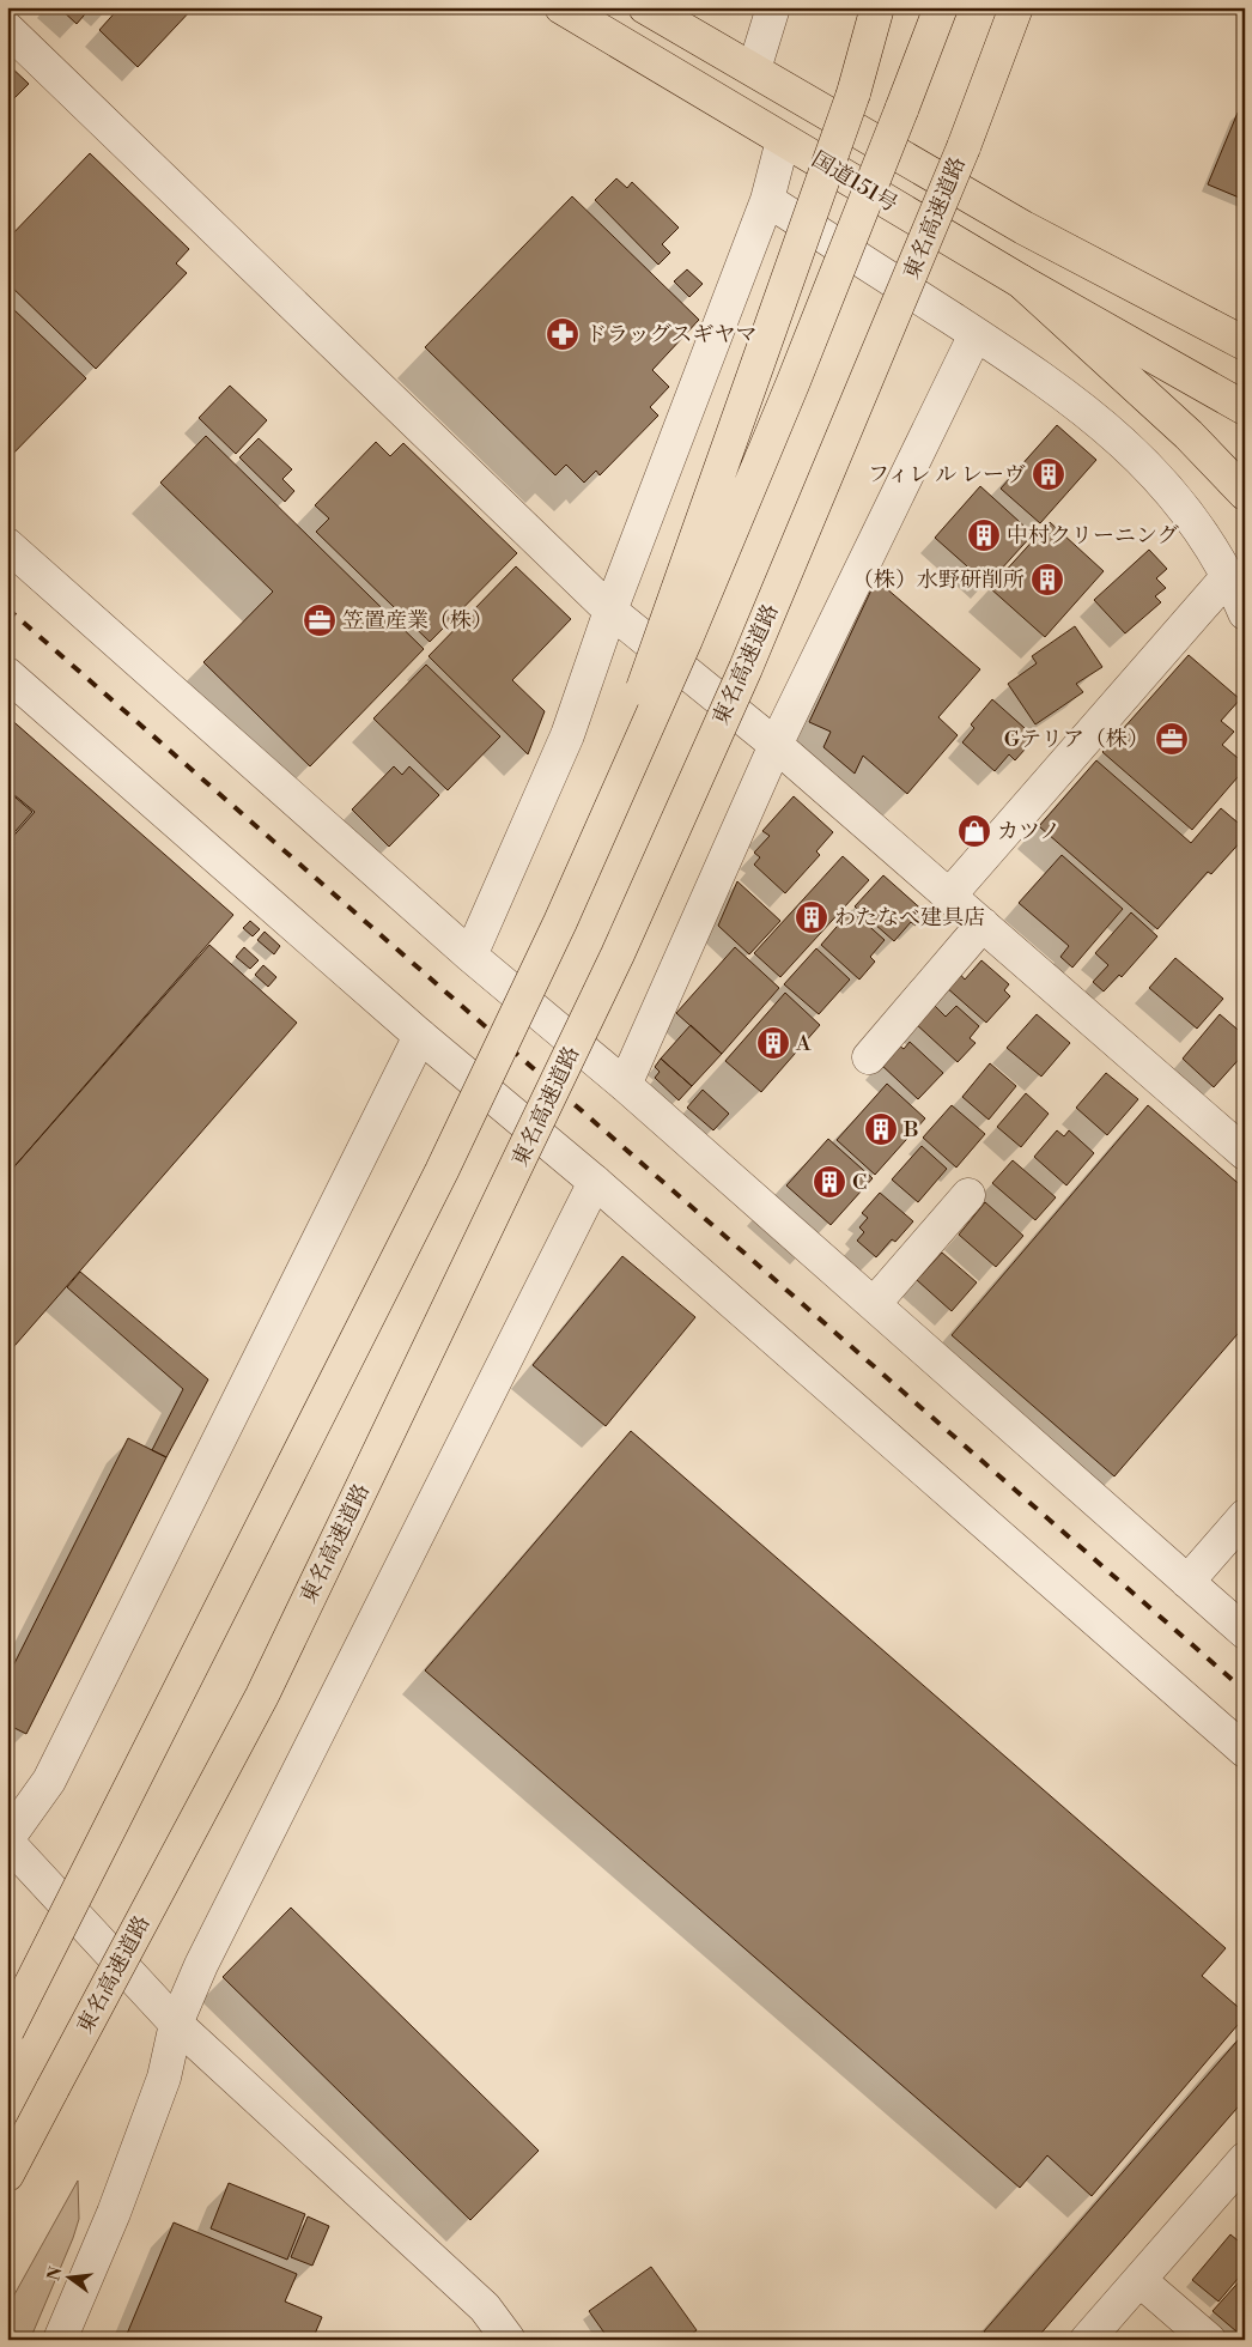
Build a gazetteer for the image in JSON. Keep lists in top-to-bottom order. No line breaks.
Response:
{"streets":{"highway":["国道151号","東名高速道路"]},"places":{"pharmacy":["ドラッグスギヤマ"],"building":["フィレ ル レーヴ","中村クリーニング","（株）水野研削所","わたなべ建具店","A","B","C"],"office":["笠置産業（株）","Gテリア（株）"],"shop":["カツノ"]},"north":"left"}
